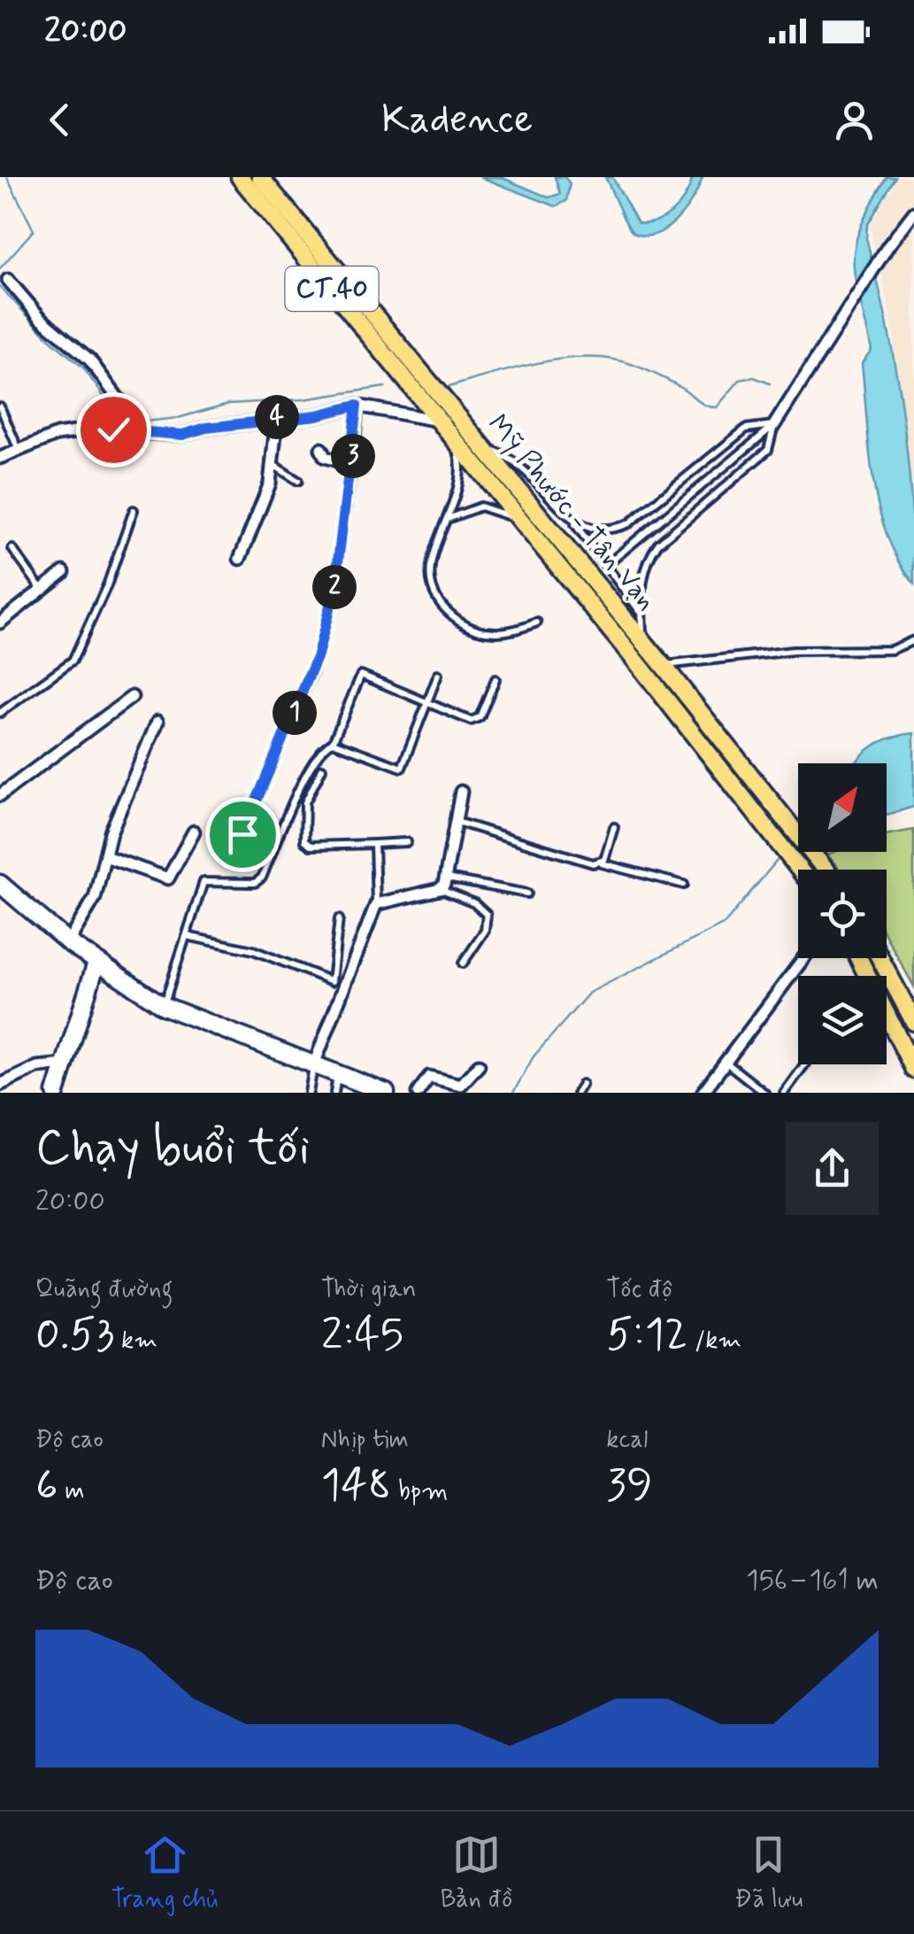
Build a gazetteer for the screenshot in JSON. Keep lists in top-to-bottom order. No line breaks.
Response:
{"streets":{"main road":["CT.40","Mỹ Phước - Tân Vạn"]},"north":"top right","page":{"status":"20:00","header":"Kadence","pins":["4","3","2","1"],"heading":["Chạy buổi tối","20:00"],"stats":[["Quãng đường","0.53 km"],["Thời gian","2:45"],["Tốc độ","5:12 /km"],["Độ cao","6 m"],["Nhịp tim","148 bpm"],["kcal","39"]],"chart":["Độ cao","156–161 m"],"tabs":["Trang chủ","Bản đồ","Đã lưu"]}}
